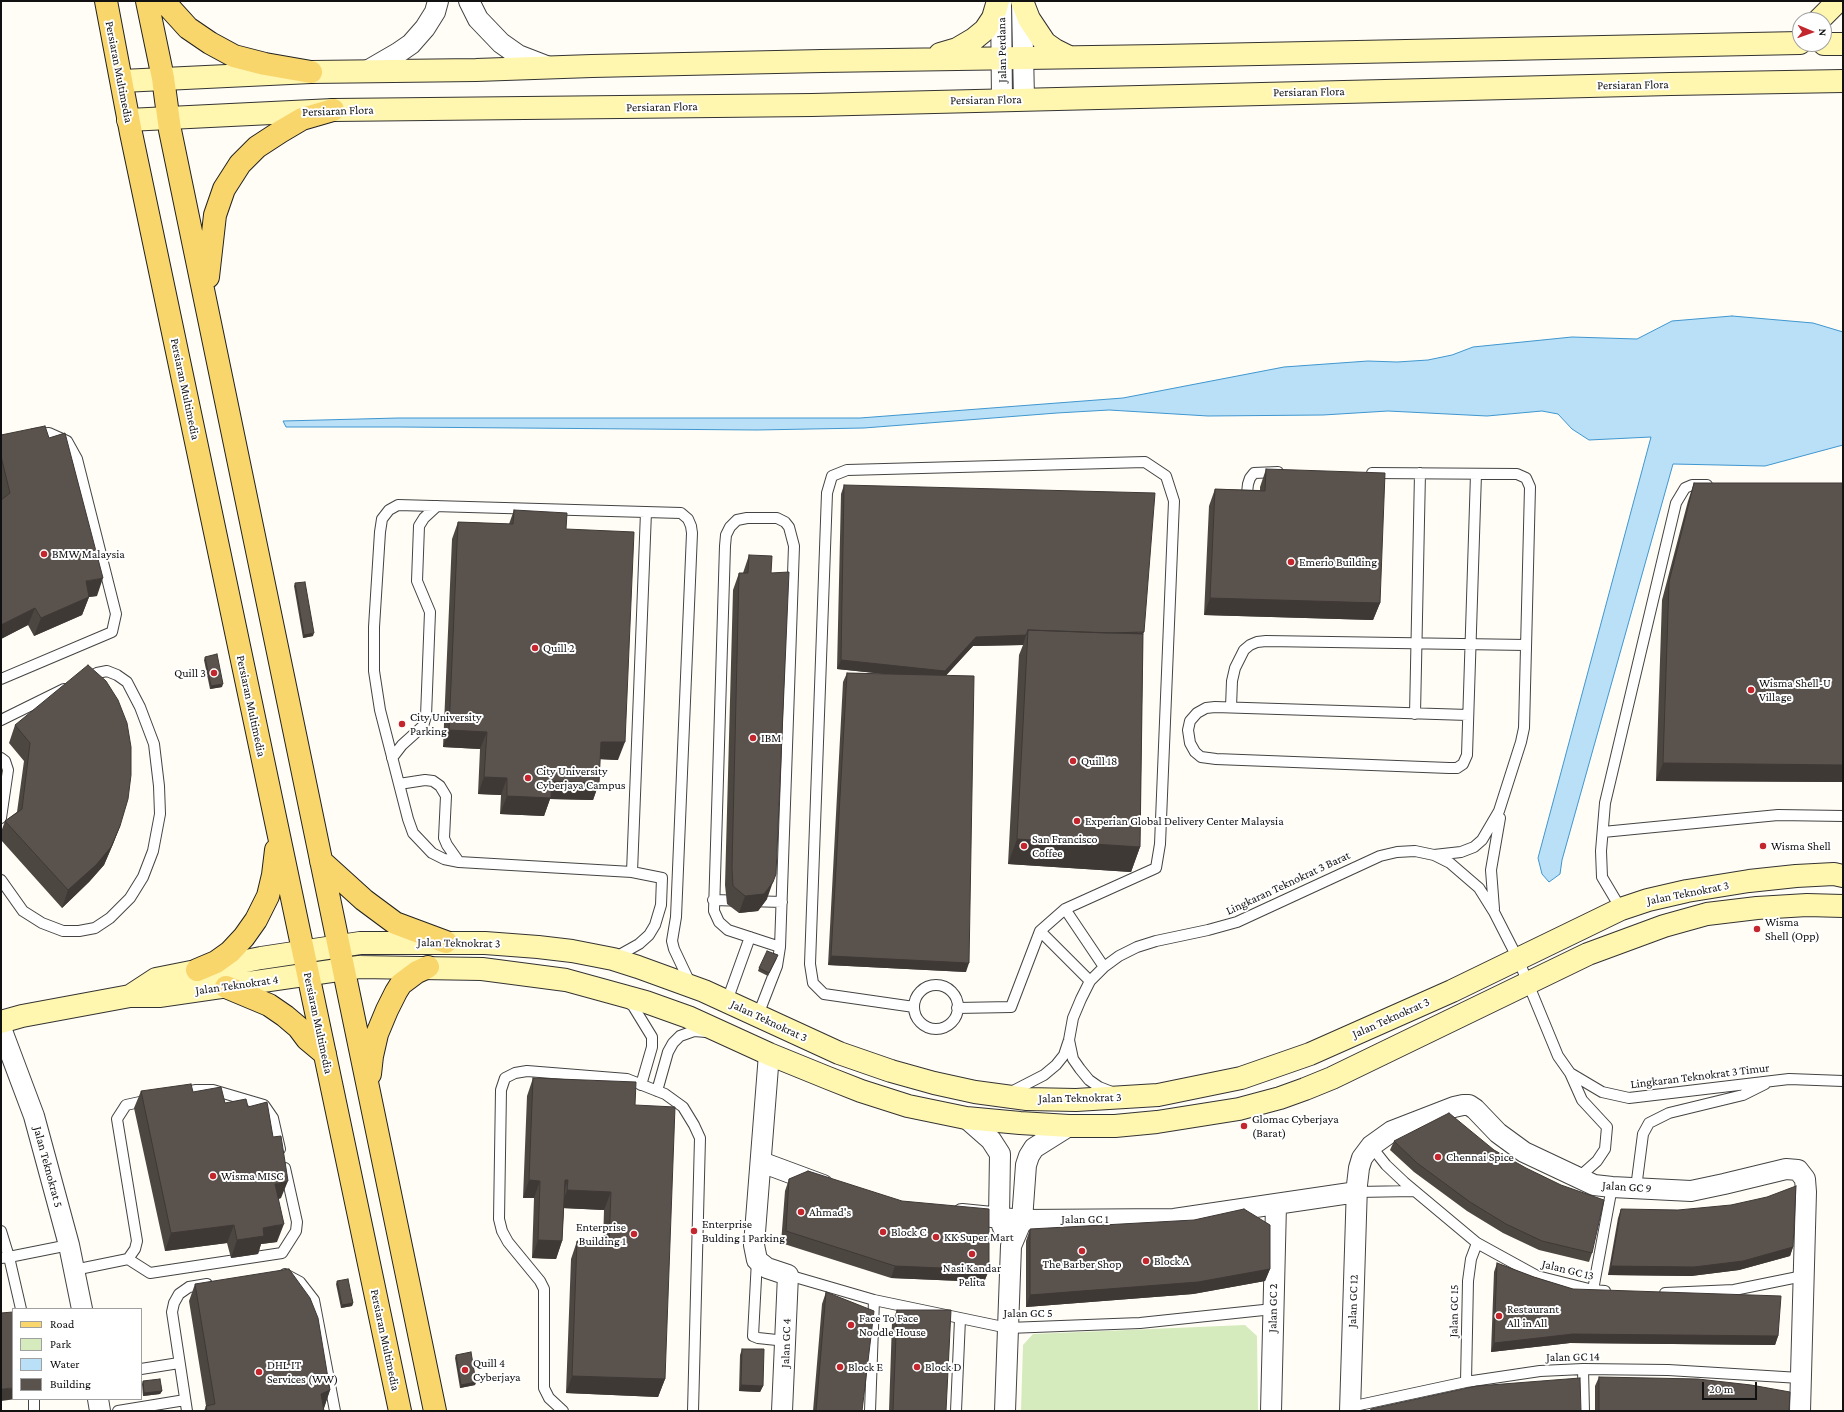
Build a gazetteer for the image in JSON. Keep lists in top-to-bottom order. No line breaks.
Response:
{"streets":{"main road":["Persiaran Multimedia","Persiaran Flora","Jalan Teknokrat 3","Jalan Teknokrat 4"],"street":["Jalan Perdana","Jalan Teknokrat 5","Jalan GC 9","Jalan GC 1","Jalan GC 12","Jalan GC 2","Jalan GC 4"],"lane":["Lingkaran Teknokrat 3 Barat","Lingkaran Teknokrat 3 Timur","Jalan GC 13","Jalan GC 15","Jalan GC 5","Jalan GC 14"]},"crossings":[["Jalan Perdana","Persiaran Flora"],["Persiaran Multimedia","Persiaran Flora"],["Persiaran Multimedia","Jalan Teknokrat 3"],["Persiaran Multimedia","Jalan Teknokrat 4"],["Lingkaran Teknokrat 3 Barat","Jalan Teknokrat 3"],["Lingkaran Teknokrat 3 Barat","Lingkaran Teknokrat 3 Timur"],["Jalan Teknokrat 3","Jalan Teknokrat 4"],["Jalan Teknokrat 3","Lingkaran Teknokrat 3 Timur"],["Jalan GC 9","Jalan GC 13"],["Jalan GC 9","Jalan GC 12"],["Jalan GC 1","Jalan GC 13"],["Jalan GC 1","Jalan GC 12"],["Jalan GC 1","Jalan GC 2"],["Jalan GC 13","Jalan GC 12"],["Jalan GC 13","Jalan GC 15"],["Jalan GC 12","Jalan GC 14"],["Jalan GC 2","Jalan GC 5"],["Jalan GC 15","Jalan GC 14"],["Jalan GC 5","Jalan GC 4"]],"places":["BMW Malaysia","Emerio Building","Quill 2","Quill 3","Wisma Shell-U Village","City University Parking","IBM","Quill 18","City University Cyberjaya Campus","Experian Global Delivery Center Malaysia","San Francisco Coffee","Wisma Shell","Wisma Shell (Opp)","Glomac Cyberjaya (Barat)","Chennai Spice","Wisma MISC","Ahmad's","Enterprise Bulding 1 Parking","Block C","Enterprise Building 1","KK Super Mart","The Barber Shop","Nasi Kandar Pelita","Block A","Restaurant All in All","Face To Face Noodle House","Block E","Block D","Quill 4 Cyberjaya","DHL IT Services (WW)"],"legend":["Road","Park","Water","Building"],"scale_bar":"20 m","north":"right"}
